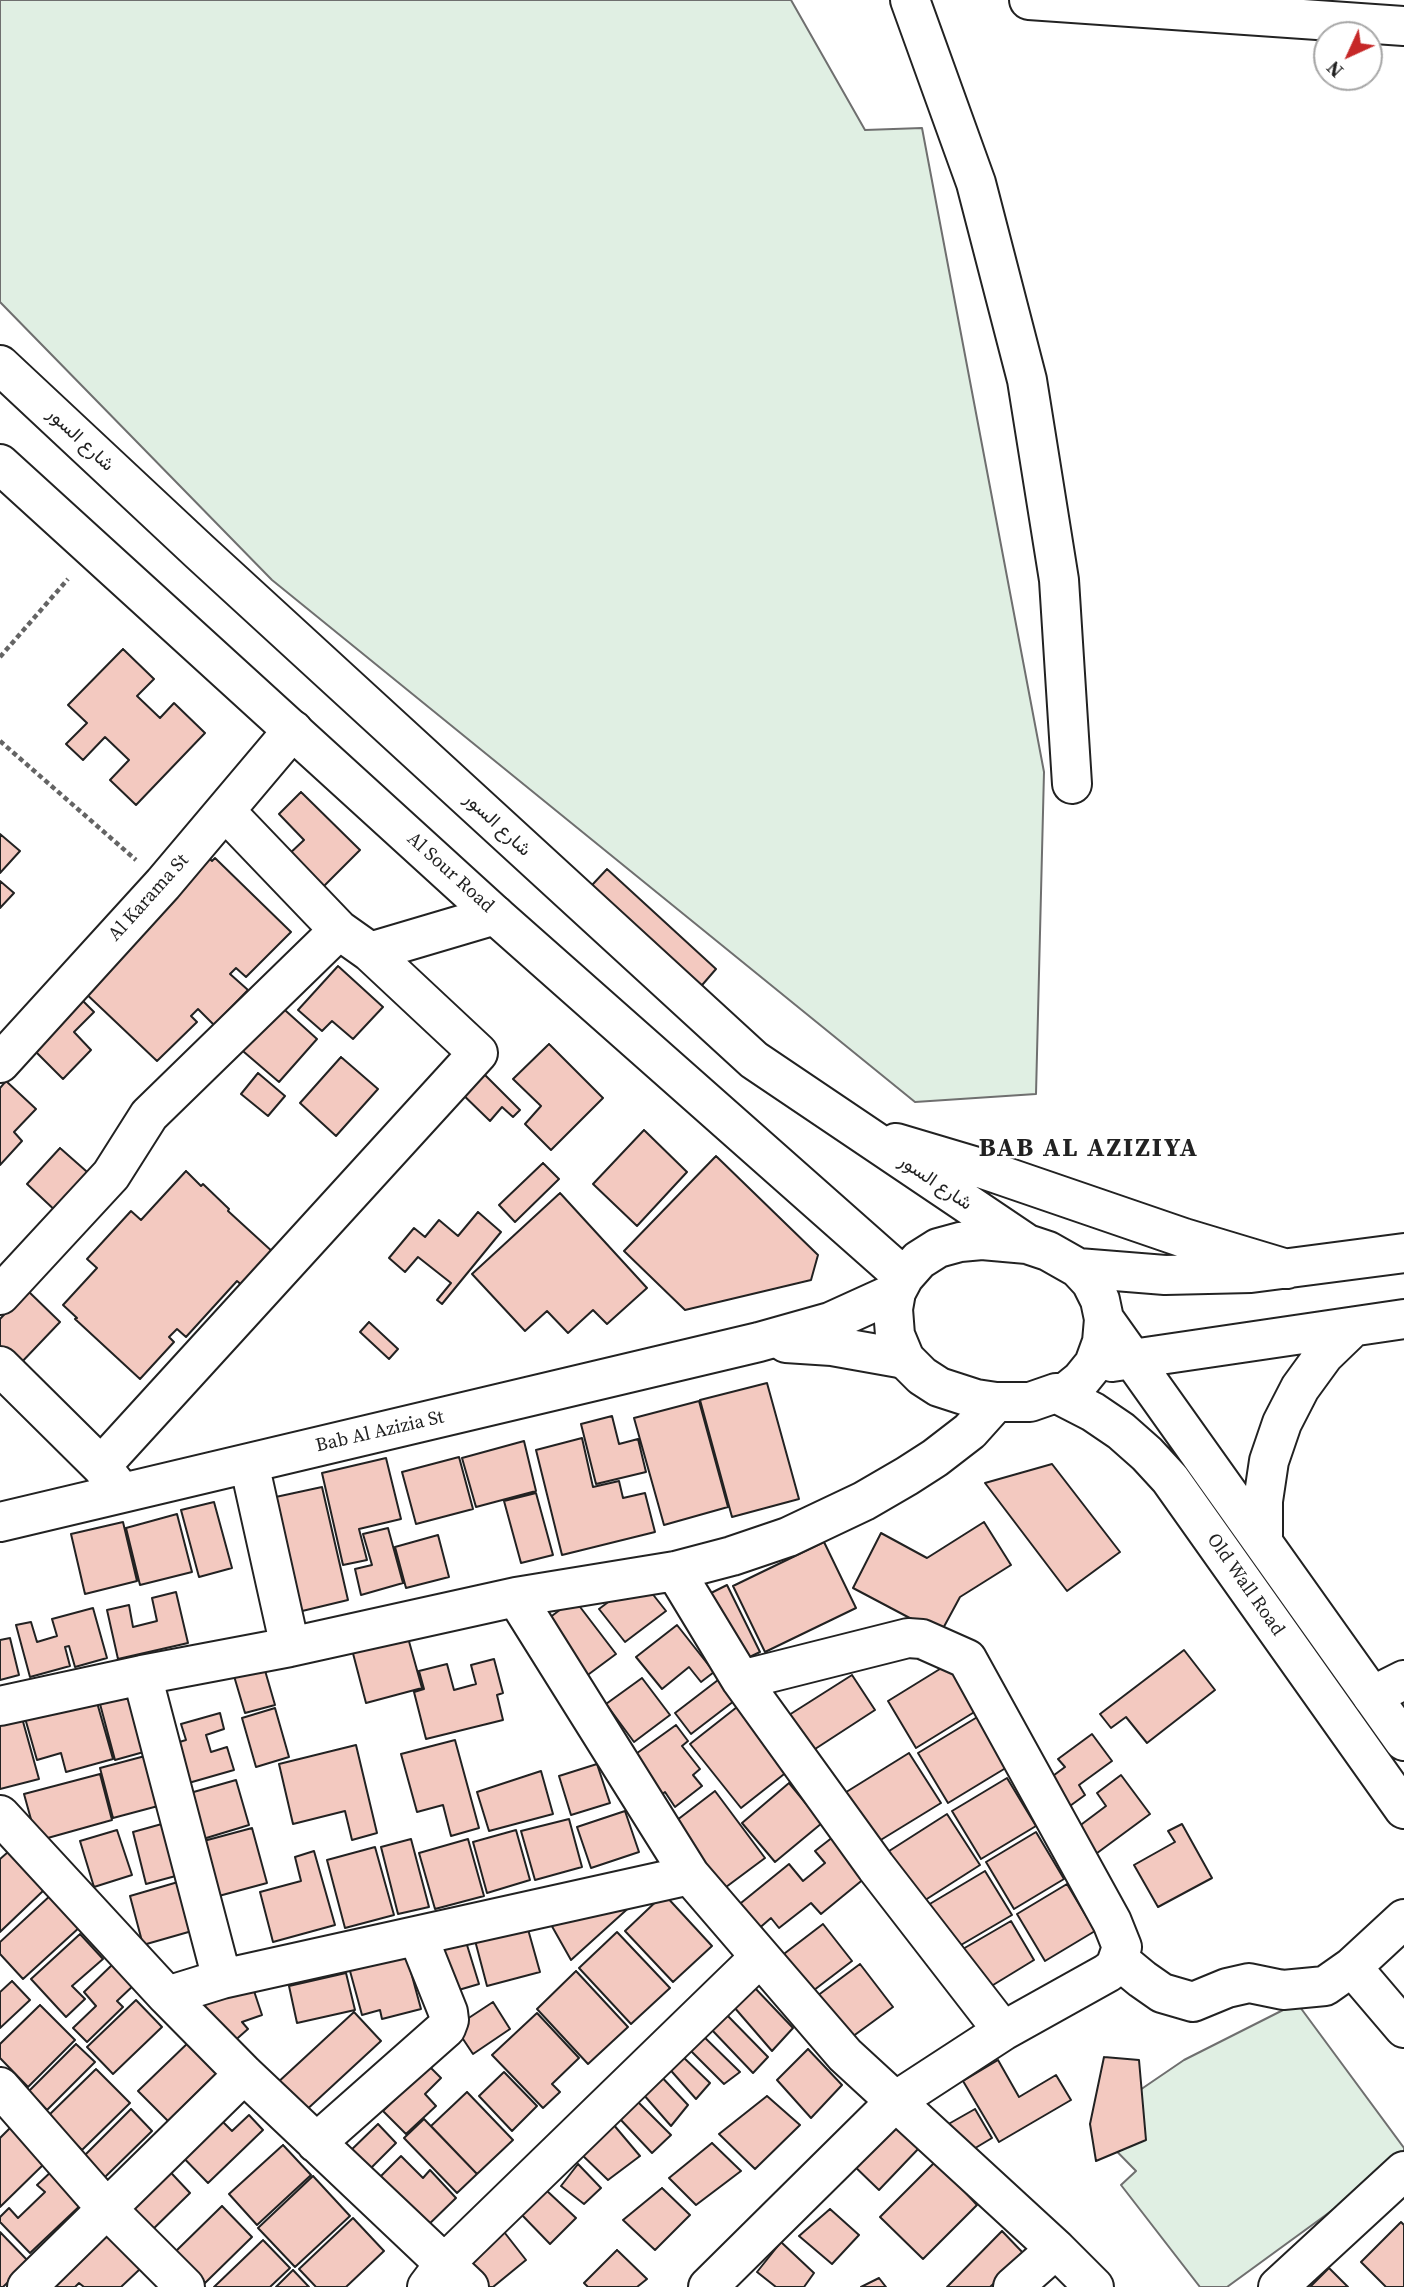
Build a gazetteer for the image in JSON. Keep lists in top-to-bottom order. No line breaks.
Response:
{"streets":{"street":["شارع السور","Al Sour Road","Al Karama St","Bab Al Azizia St","Old Wall Road"]},"crossings":[["شارع السور","Al Sour Road"],["شارع السور","Bab Al Azizia St"],["شارع السور","Old Wall Road"],["Al Sour Road","Al Karama St"],["Al Sour Road","Bab Al Azizia St"],["Al Sour Road","Old Wall Road"],["Bab Al Azizia St","Old Wall Road"]],"districts":["BAB AL AZIZIYA"],"north":"bottom left"}
